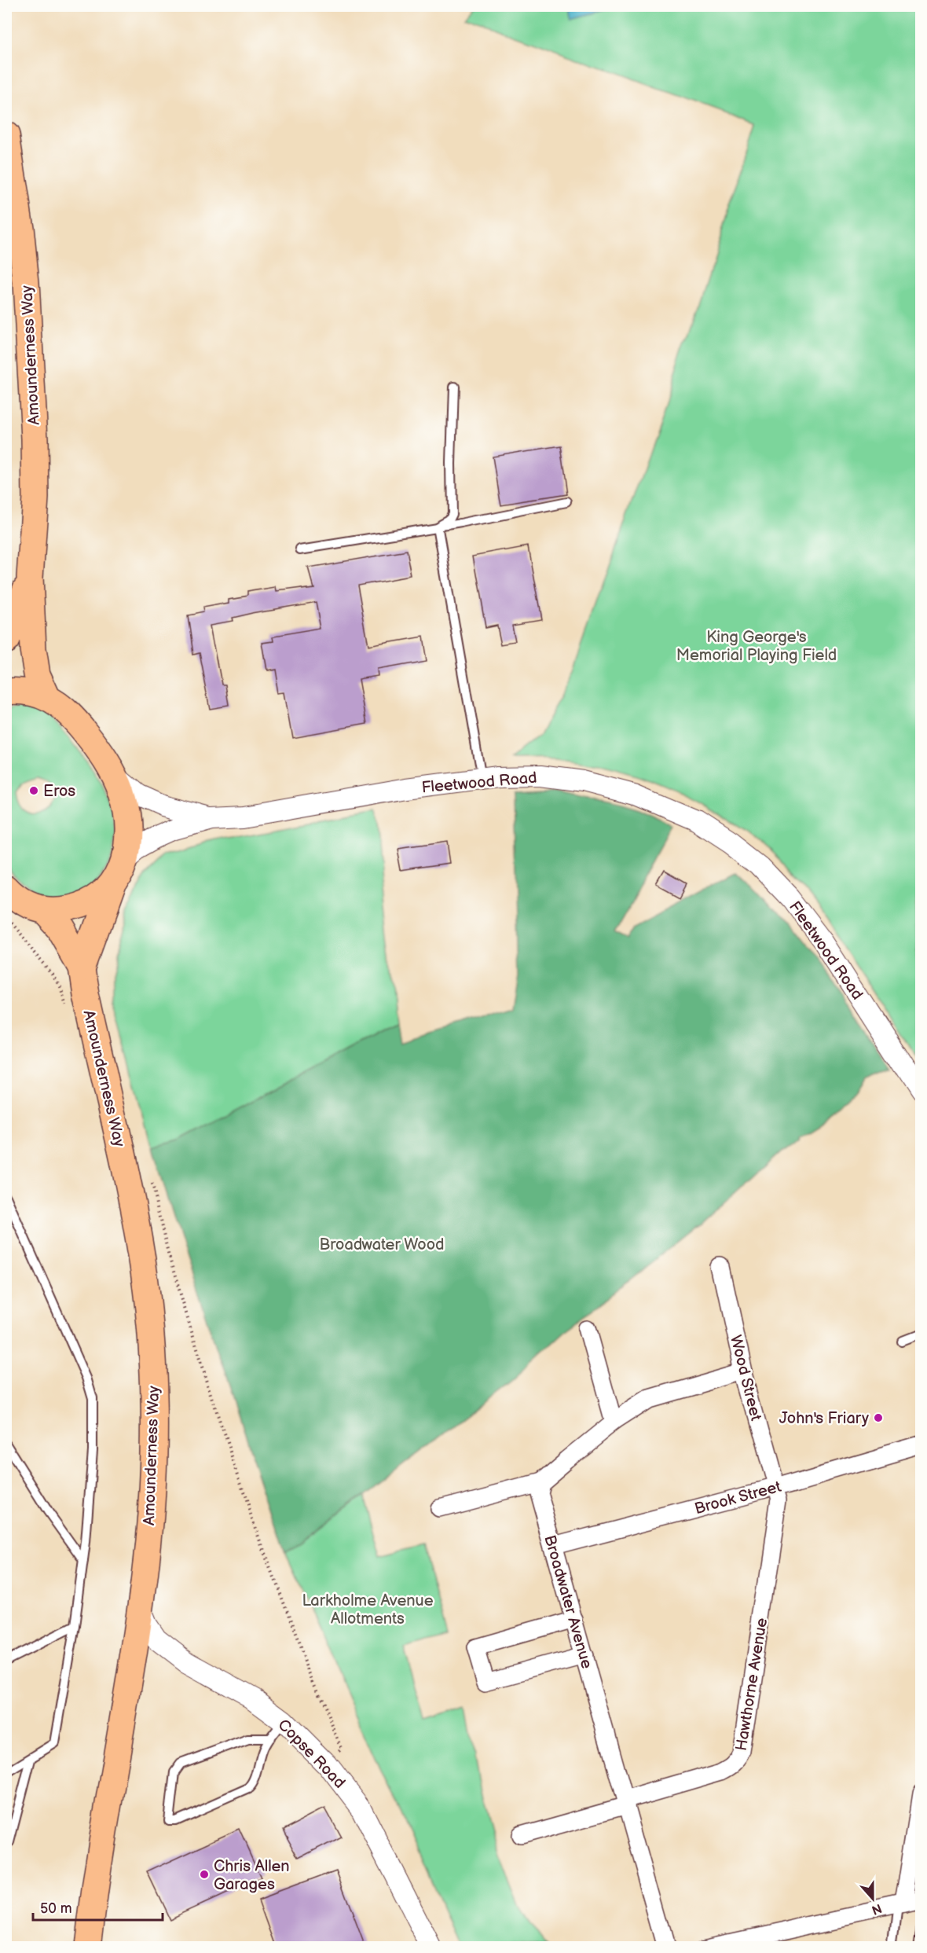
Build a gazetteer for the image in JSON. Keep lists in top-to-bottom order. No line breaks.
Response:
{"streets":{"highway":["Amounderness Way"],"street":["Fleetwood Road","Wood Street","Brook Street","Broadwater Avenue","Hawthorne Avenue","Copse Road"]},"crossings":[["Amounderness Way","Copse Road"],["Wood Street","Brook Street"],["Wood Street","Hawthorne Avenue"],["Brook Street","Broadwater Avenue"],["Brook Street","Hawthorne Avenue"],["Broadwater Avenue","Hawthorne Avenue"]],"parks":["King George's Memorial Playing Field","Broadwater Wood","Larkholme Avenue Allotments"],"places":["Eros","John's Friary","Chris Allen Garages"],"scale_bar":"50 m","north":"bottom"}
